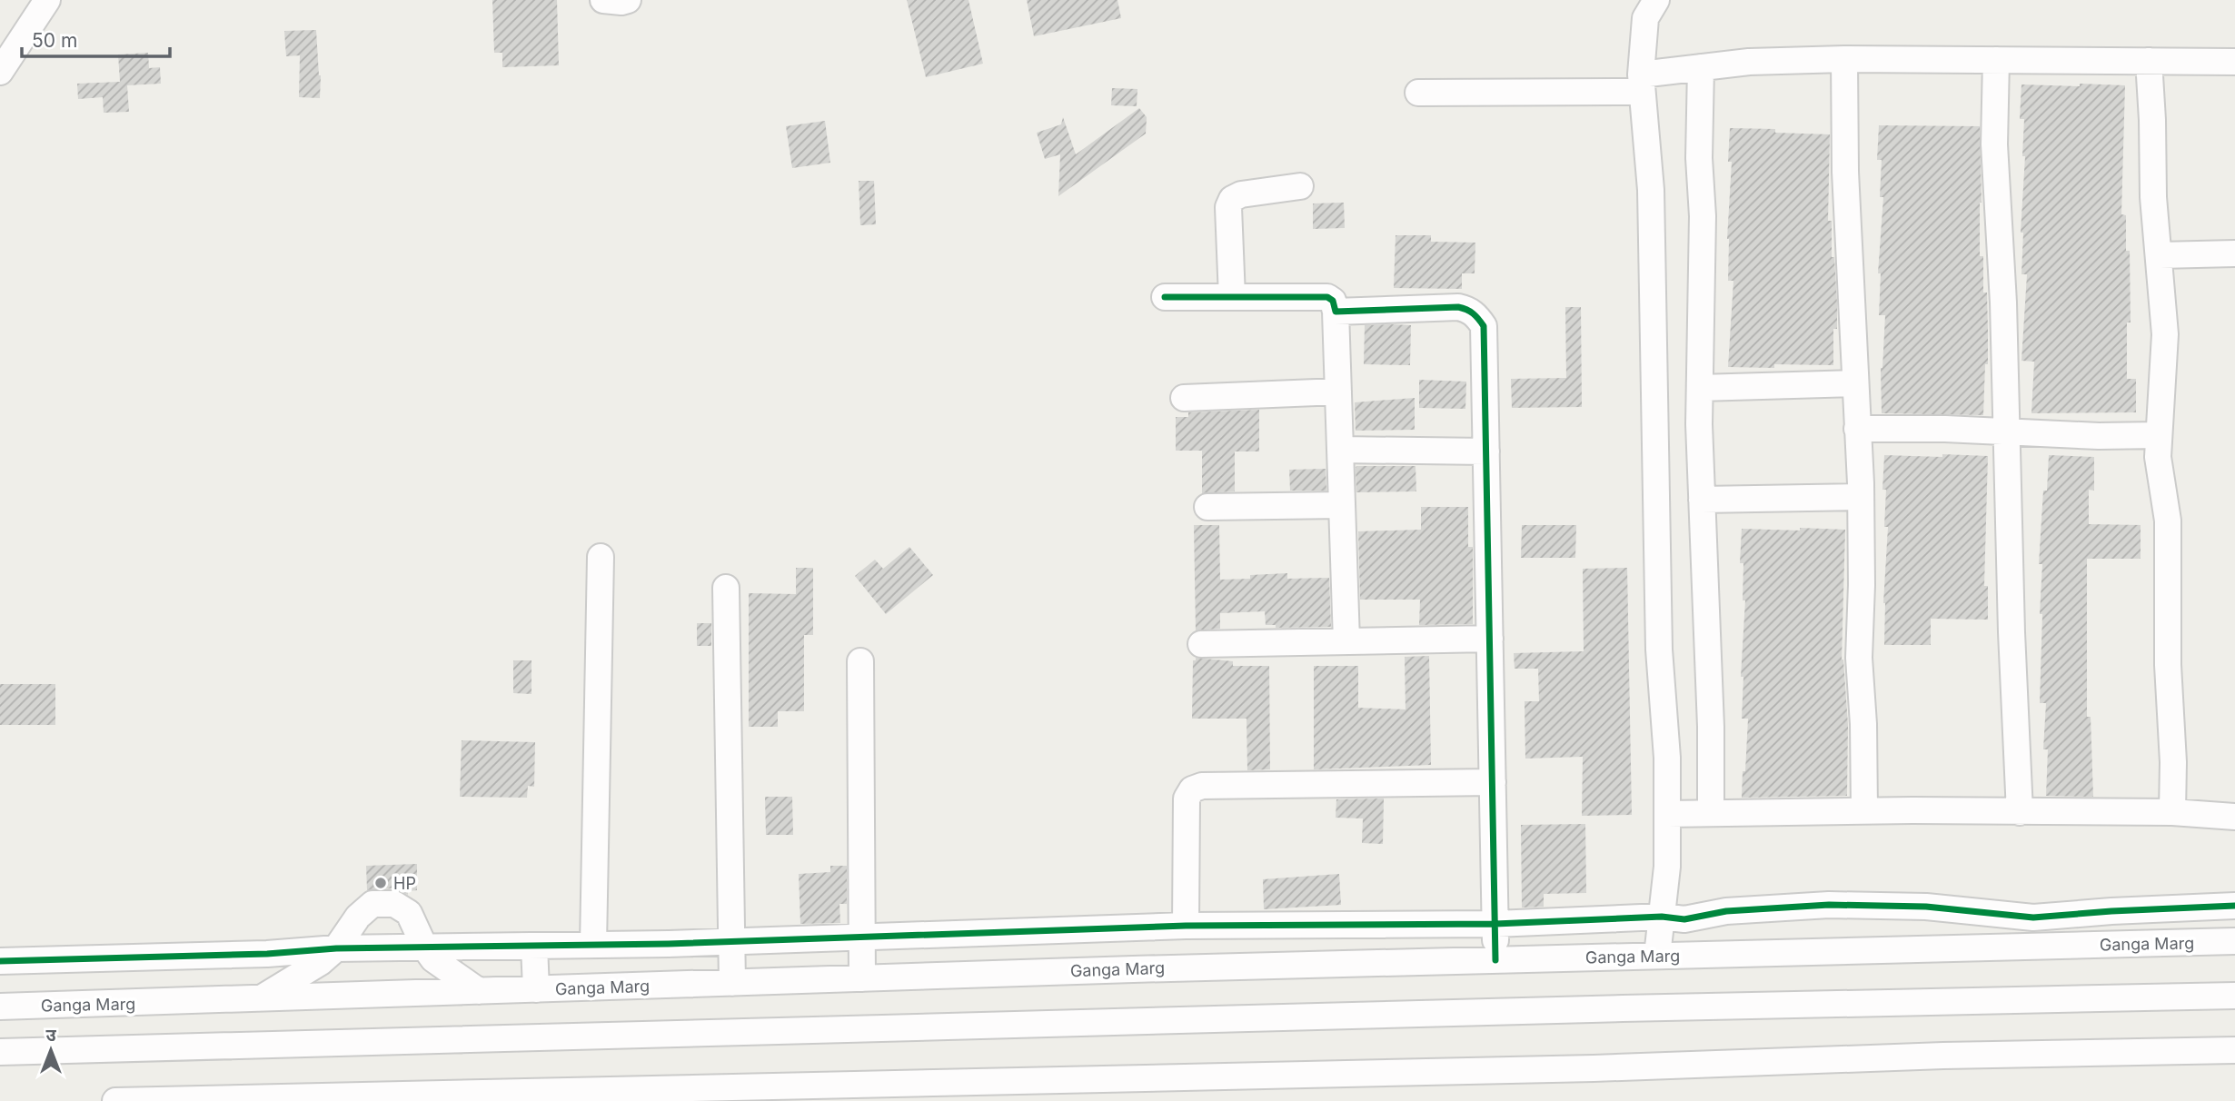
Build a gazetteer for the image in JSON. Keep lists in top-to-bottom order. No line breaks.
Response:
{"streets":{"street":["Ganga Marg"]},"places":["HP"],"scale_bar":"50 m","north":"top"}
